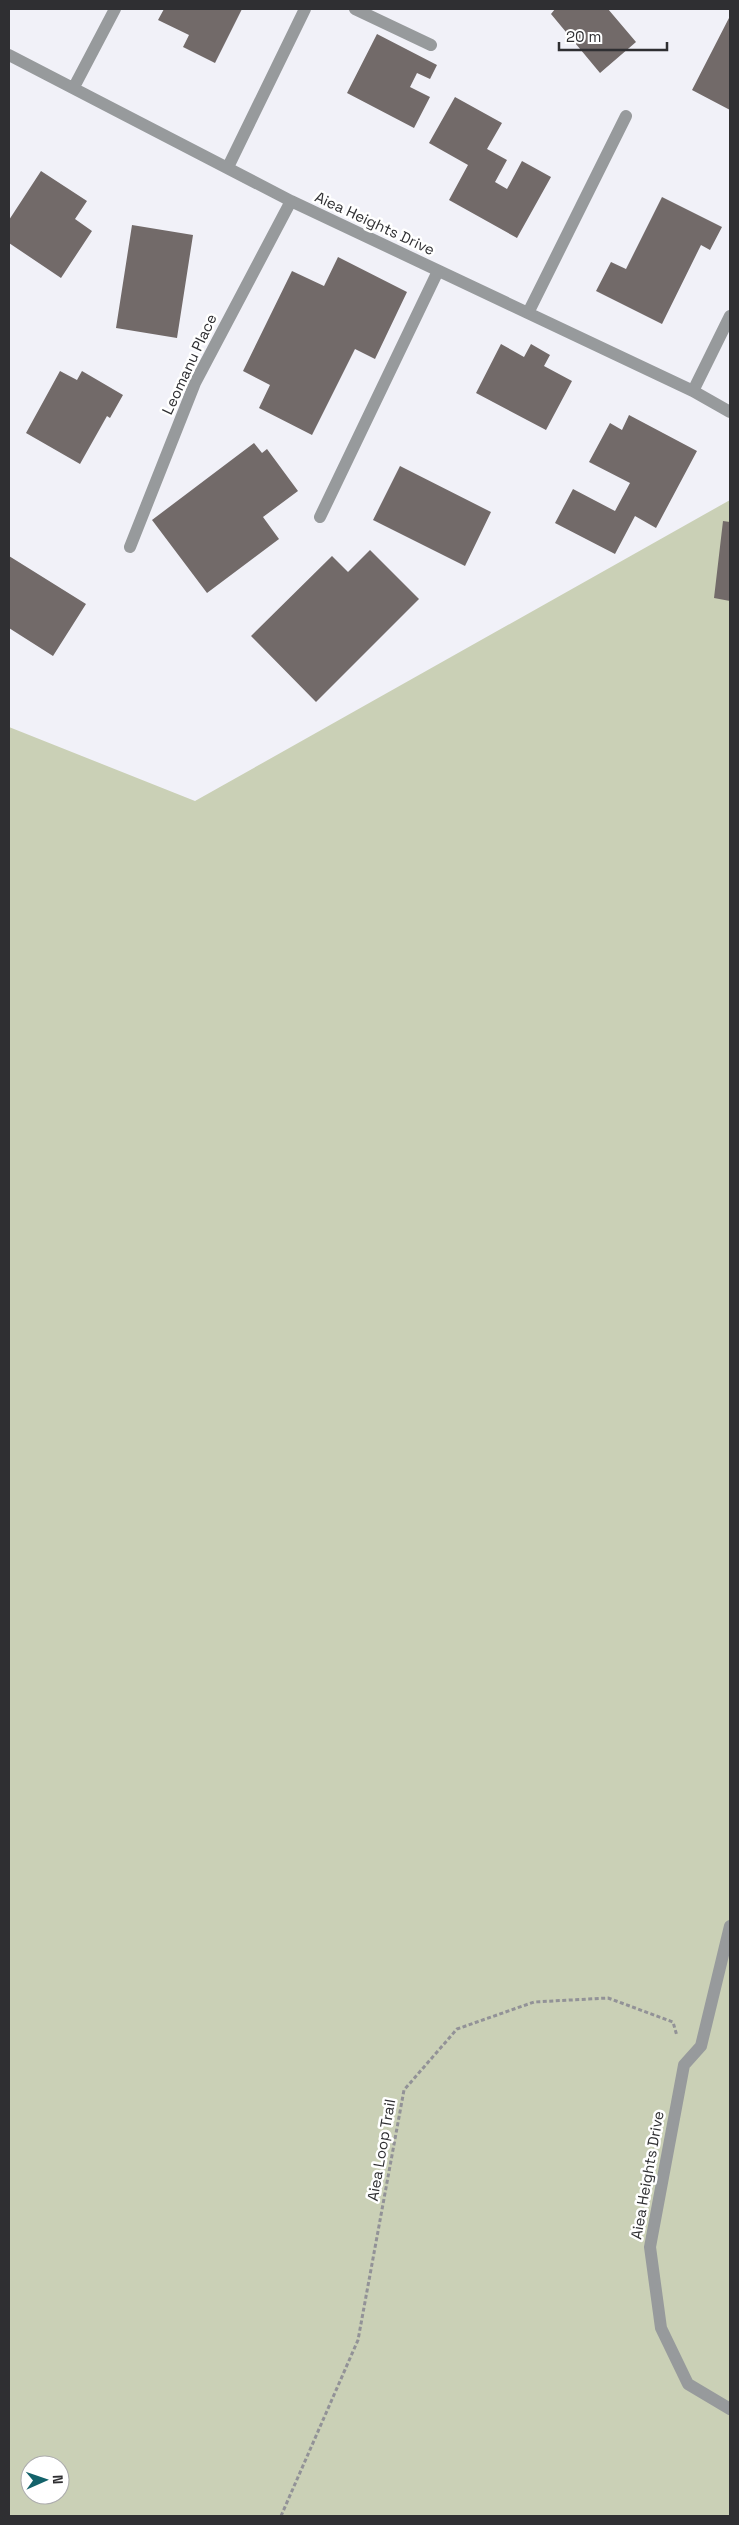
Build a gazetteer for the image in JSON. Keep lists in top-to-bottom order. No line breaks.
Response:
{"streets":{"street":["Aiea Heights Drive","Leomanu Place"],"path":["Aiea Loop Trail"]},"crossings":[["Aiea Heights Drive","Leomanu Place"],["Aiea Heights Drive","Aiea Loop Trail"]],"scale_bar":"20 m","north":"right"}
